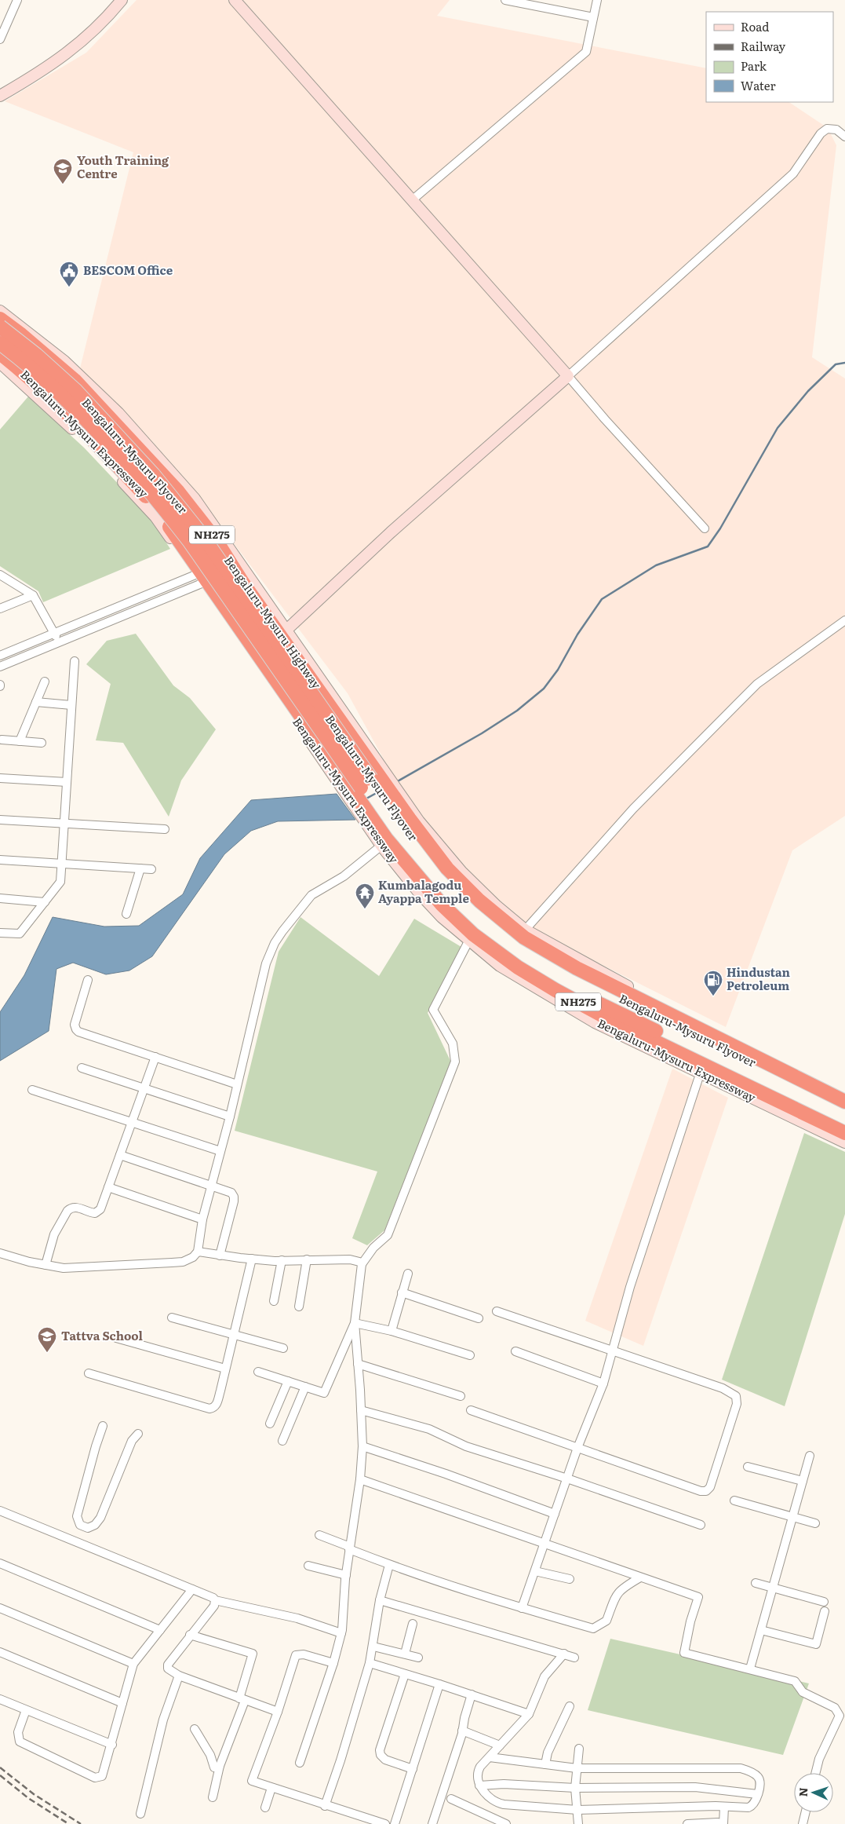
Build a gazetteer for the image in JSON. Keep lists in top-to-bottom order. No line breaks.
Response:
{"streets":{"highway":["Bengaluru-Mysuru Expressway","Bengaluru-Mysuru Flyover","NH275","Bengaluru-Mysuru Highway"]},"crossings":[["Bengaluru-Mysuru Expressway","Bengaluru-Mysuru Flyover"],["NH275","Bengaluru-Mysuru Highway"]],"places":{"school or university":["Youth Training Centre","Tattva School"],"public building":["BESCOM Office"],"temple":["Kumbalagodu Ayappa Temple"],"fuel station":["Hindustan Petroleum"]},"legend":["Road","Railway","Park","Water"],"north":"left"}
